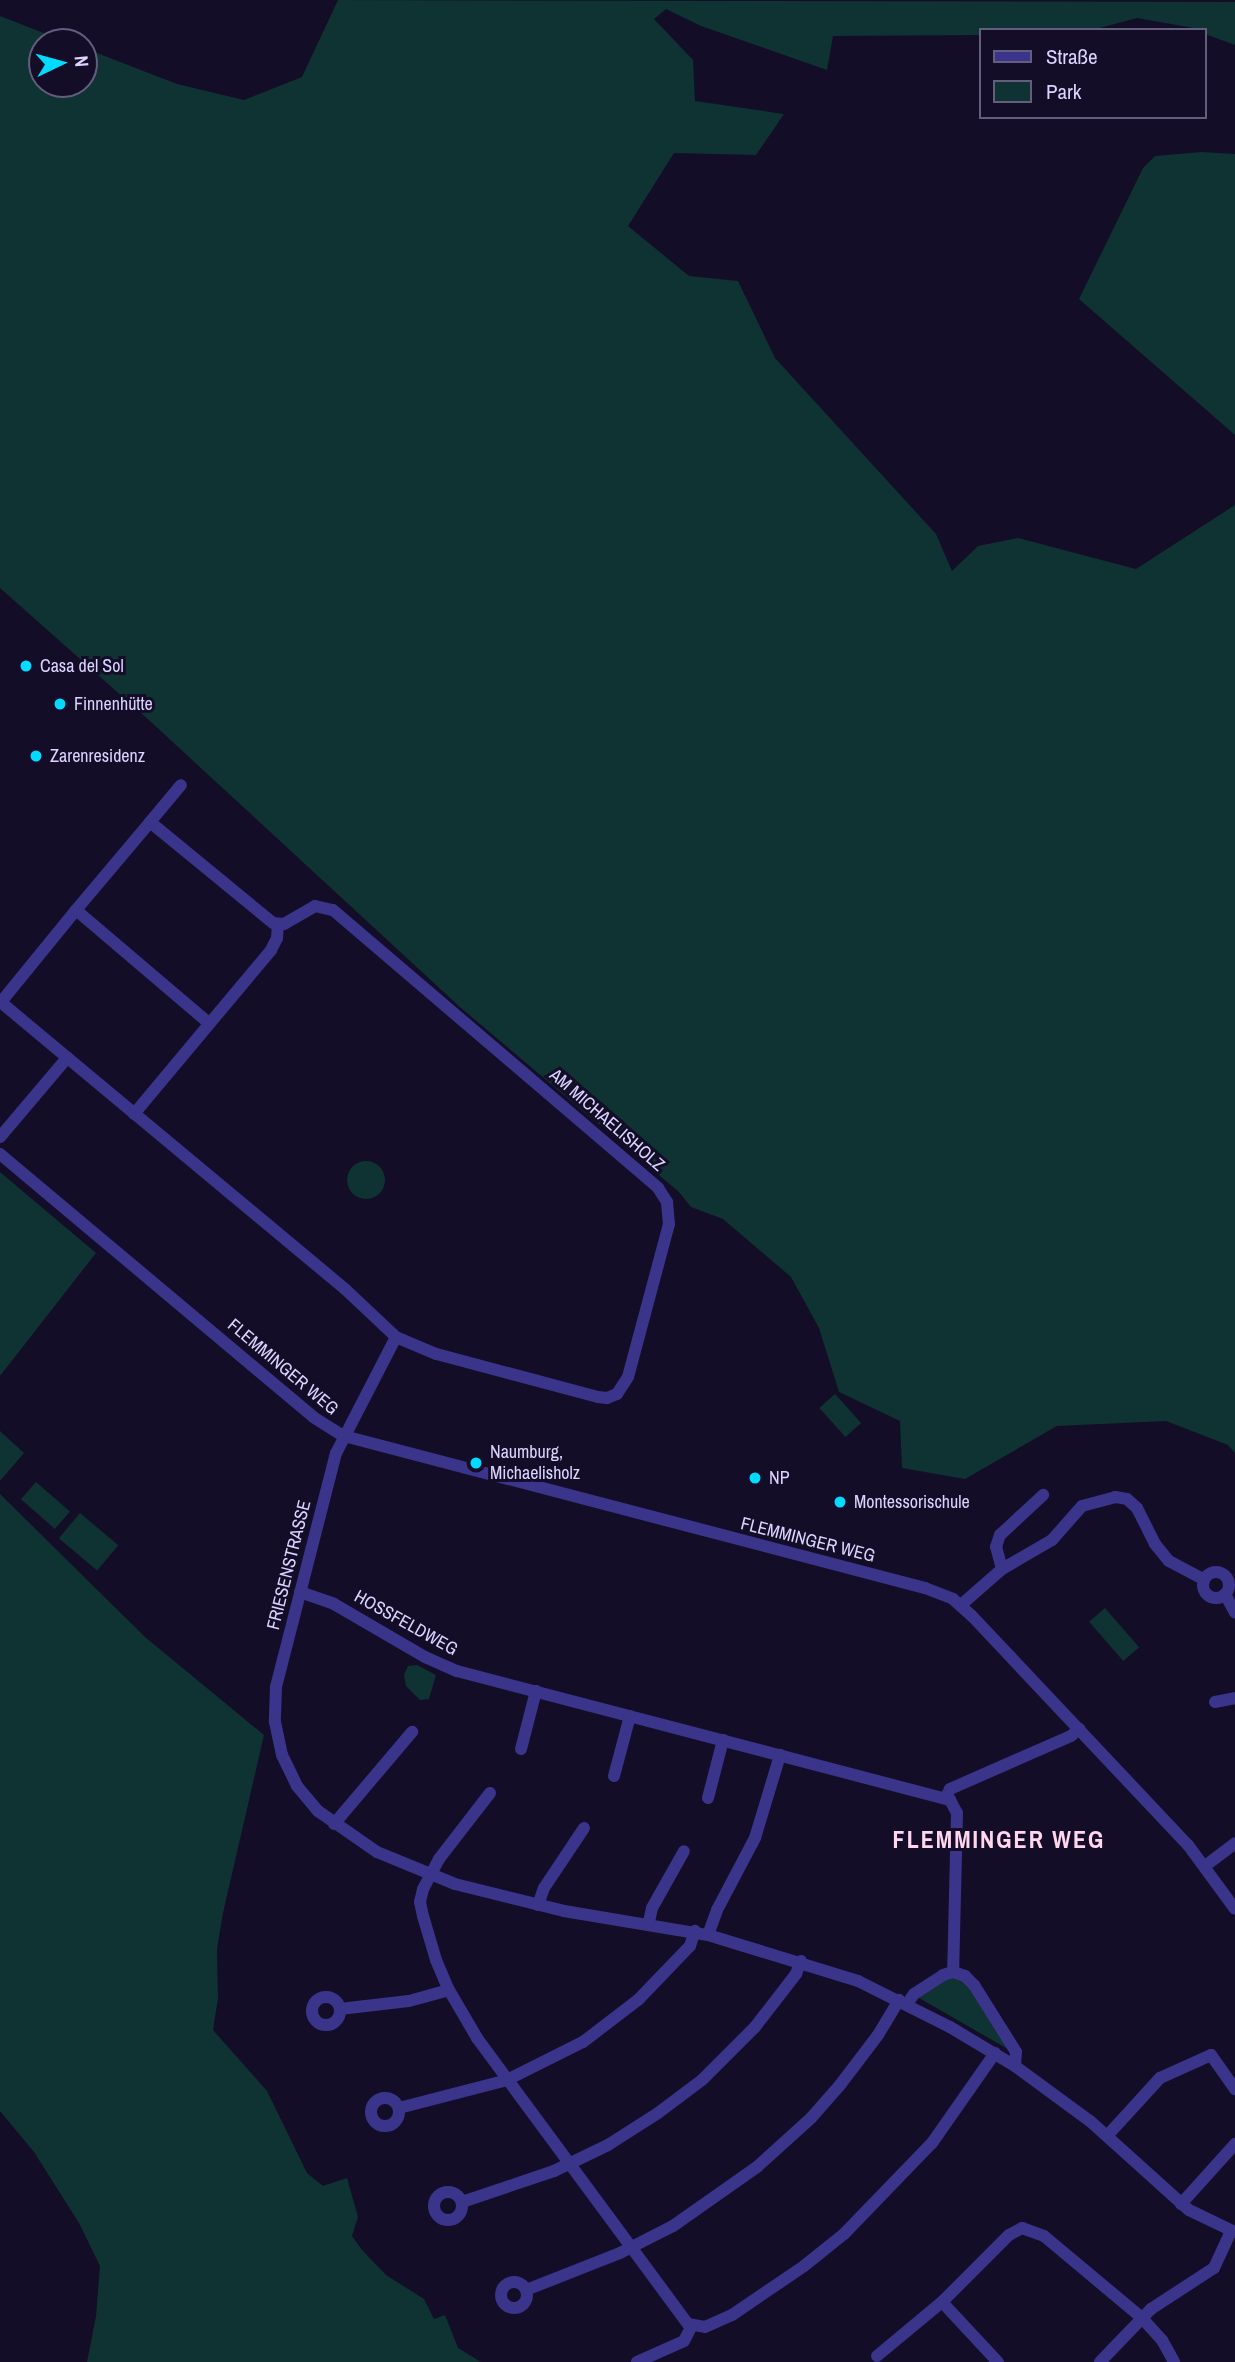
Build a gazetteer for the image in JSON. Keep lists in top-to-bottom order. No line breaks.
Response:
{"streets":{"street":["AM MICHAELISHOLZ","FLEMMINGER WEG","FRIESENSTRASSE","HOSSFELDWEG"]},"crossings":[["FLEMMINGER WEG","FRIESENSTRASSE"],["FRIESENSTRASSE","HOSSFELDWEG"]],"districts":["FLEMMINGER WEG"],"places":["Casa del Sol","Finnenhütte","Zarenresidenz","Naumburg, Michaelisholz","NP","Montessorischule"],"legend":["Straße","Park"],"north":"right"}
